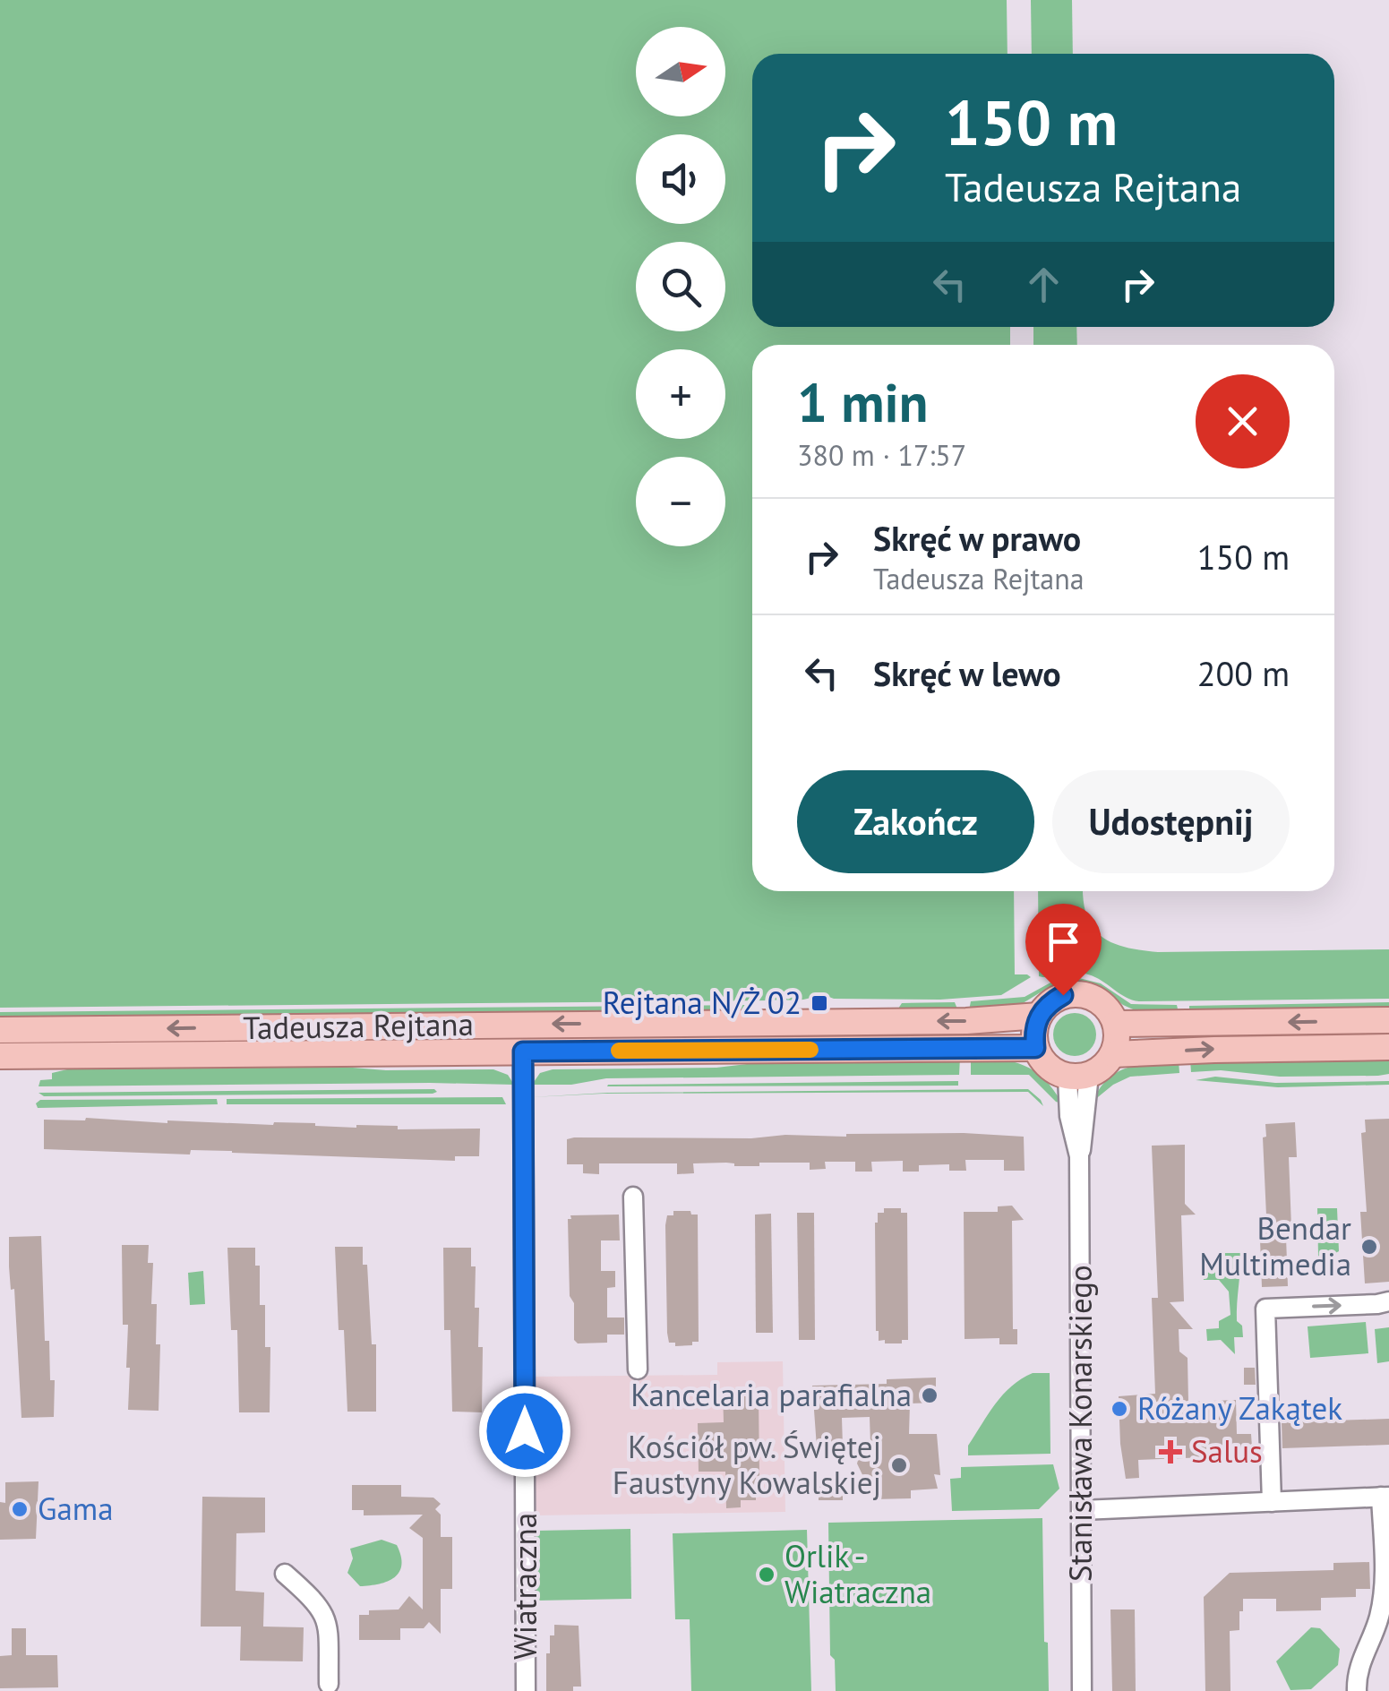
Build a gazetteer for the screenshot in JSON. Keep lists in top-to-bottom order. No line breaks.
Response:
{"streets":{"main road":["Tadeusza Rejtana"],"street":["Stanisława Konarskiego","Wiatraczna"]},"crossings":[["Tadeusza Rejtana","Stanisława Konarskiego"],["Tadeusza Rejtana","Wiatraczna"]],"places":{"transit":["Rejtana N/Ż 02"],"other":["Bendar Multimedia","Kancelaria parafialna","Różany Zakątek","Kościół pw. Świętej Faustyny Kowalskiej","Gama","Orlik - Wiatraczna"],"health":["Salus"]},"north":"right","page":{"map_buttons":["+","−"],"turn":["150 m","Tadeusza Rejtana"],"heading":["1 min","380 m · 17:57"],"list":[{"name":"Skręć w prawo","note":"Tadeusza Rejtana","value":"150 m"},{"name":"Skręć w lewo","value":"200 m"}],"buttons":["Zakończ","Udostępnij"]}}
